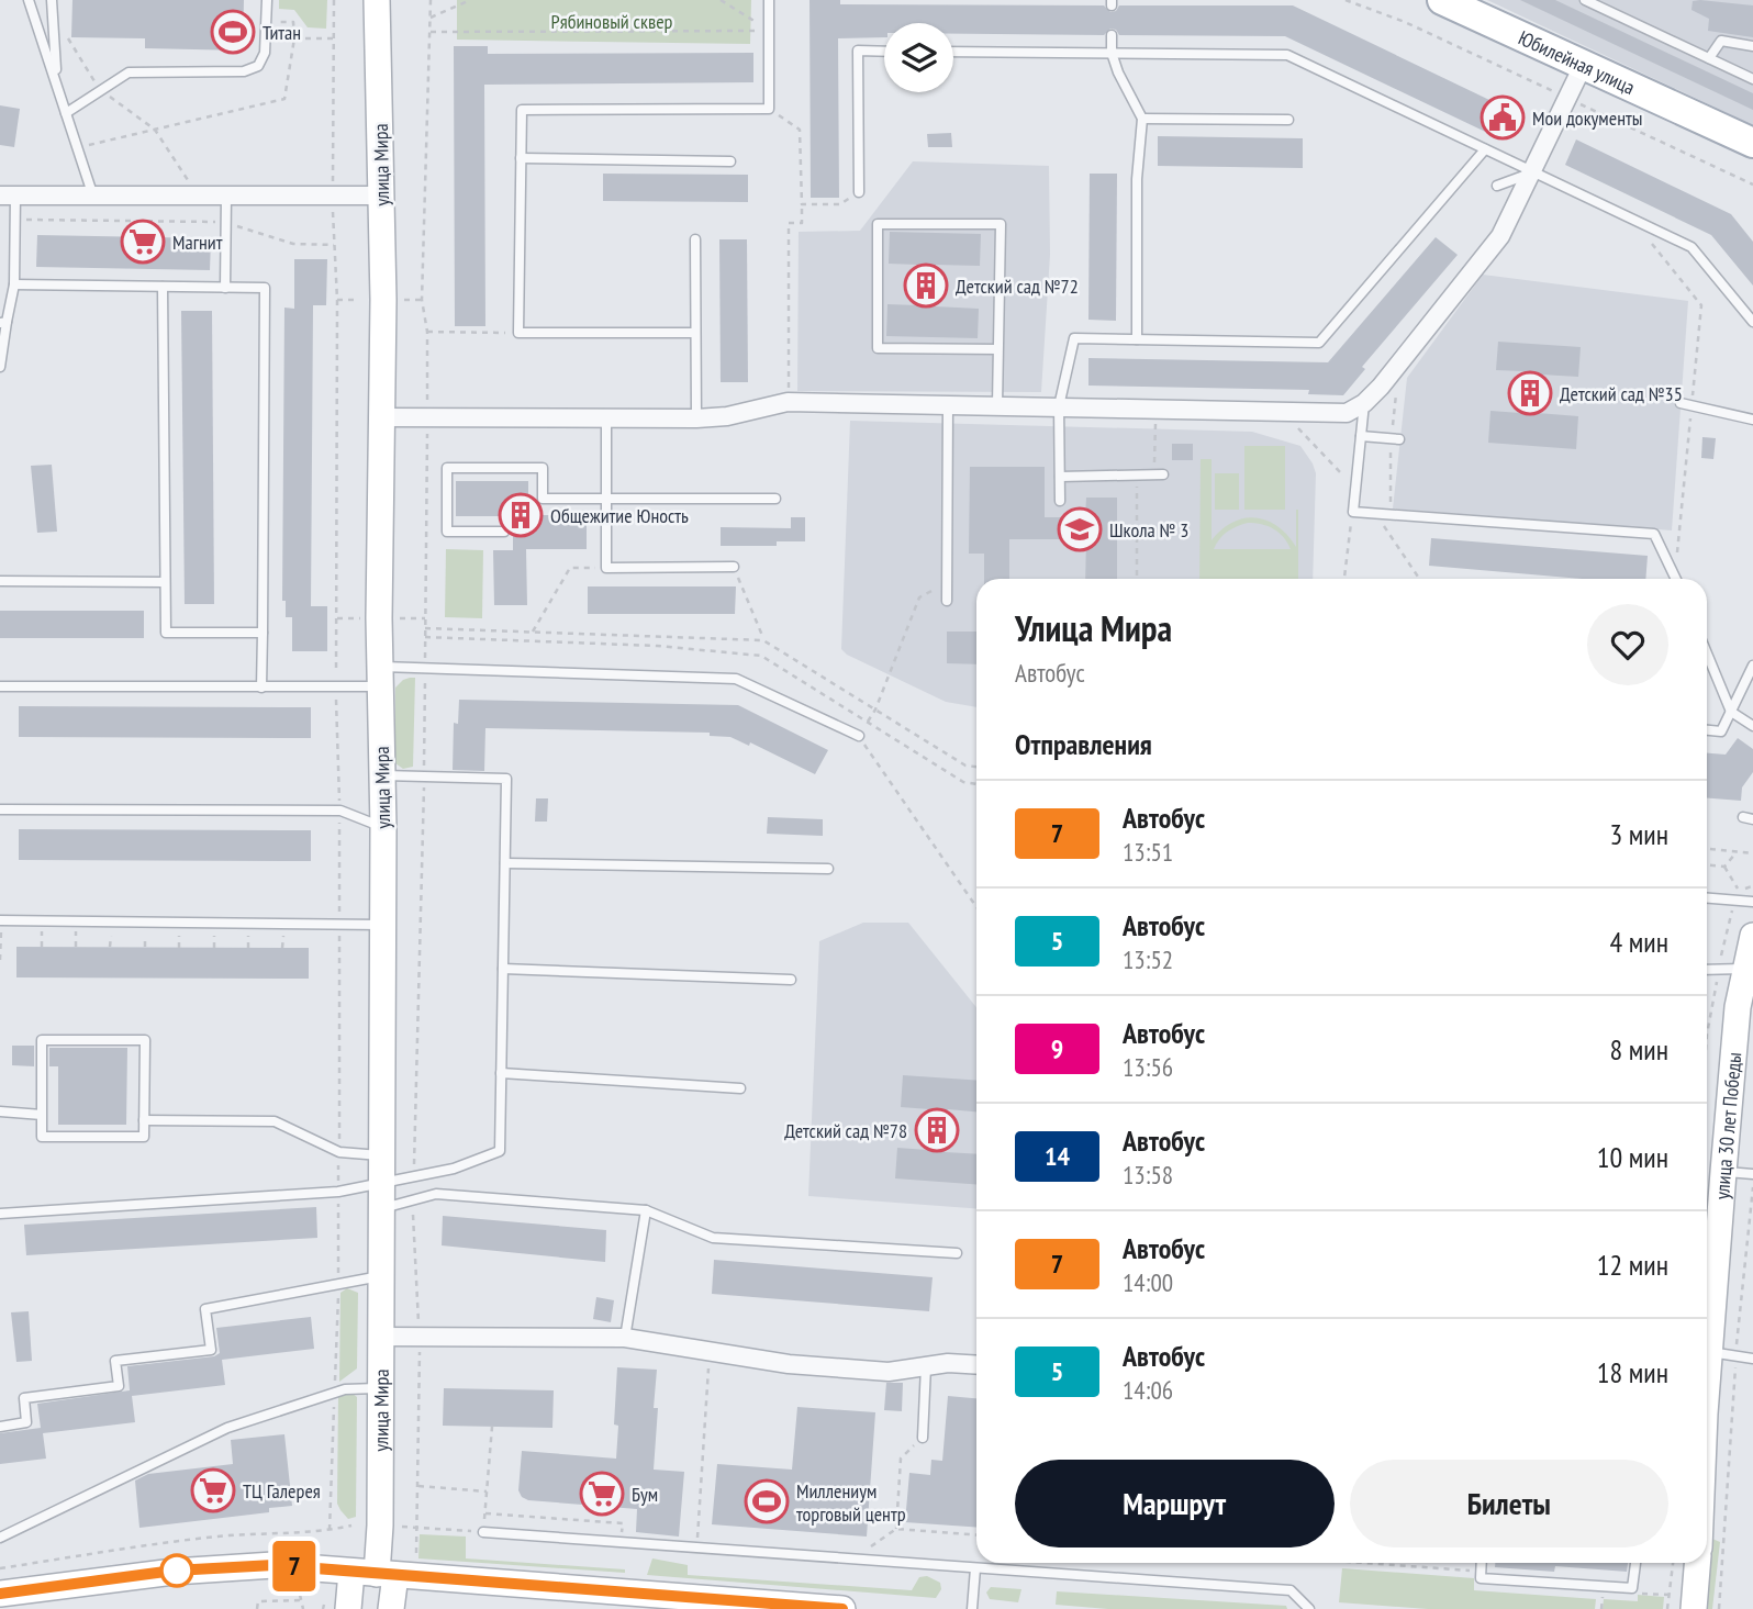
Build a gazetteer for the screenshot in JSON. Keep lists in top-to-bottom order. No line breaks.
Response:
{"streets":{"main road":["Юбилейная улица","улица Мира","улица 30 лет Победы"]},"parks":["Рябиновый сквер"],"places":{"sports":["Титан","Миллениум торговый центр"],"public building":["Мои документы"],"supermarket":["Магнит","ТЦ Галерея","Бум"],"building":["Детский сад №72","Детский сад №35","Общежитие Юность","Детский сад №78"],"school or university":["Школа № 3"]},"lines":["bus line 7"],"page":{"on_map":"7","heading":[["Улица Мира","Автобус"],"Отправления"],"list":[{"mark":"7","name":"Автобус","note":"13:51","value":"3 мин"},{"mark":"5","name":"Автобус","note":"13:52","value":"4 мин"},{"mark":"9","name":"Автобус","note":"13:56","value":"8 мин"},{"mark":"14","name":"Автобус","note":"13:58","value":"10 мин"},{"mark":"7","name":"Автобус","note":"14:00","value":"12 мин"},{"mark":"5","name":"Автобус","note":"14:06","value":"18 мин"}],"buttons":["Маршрут","Билеты"]}}
